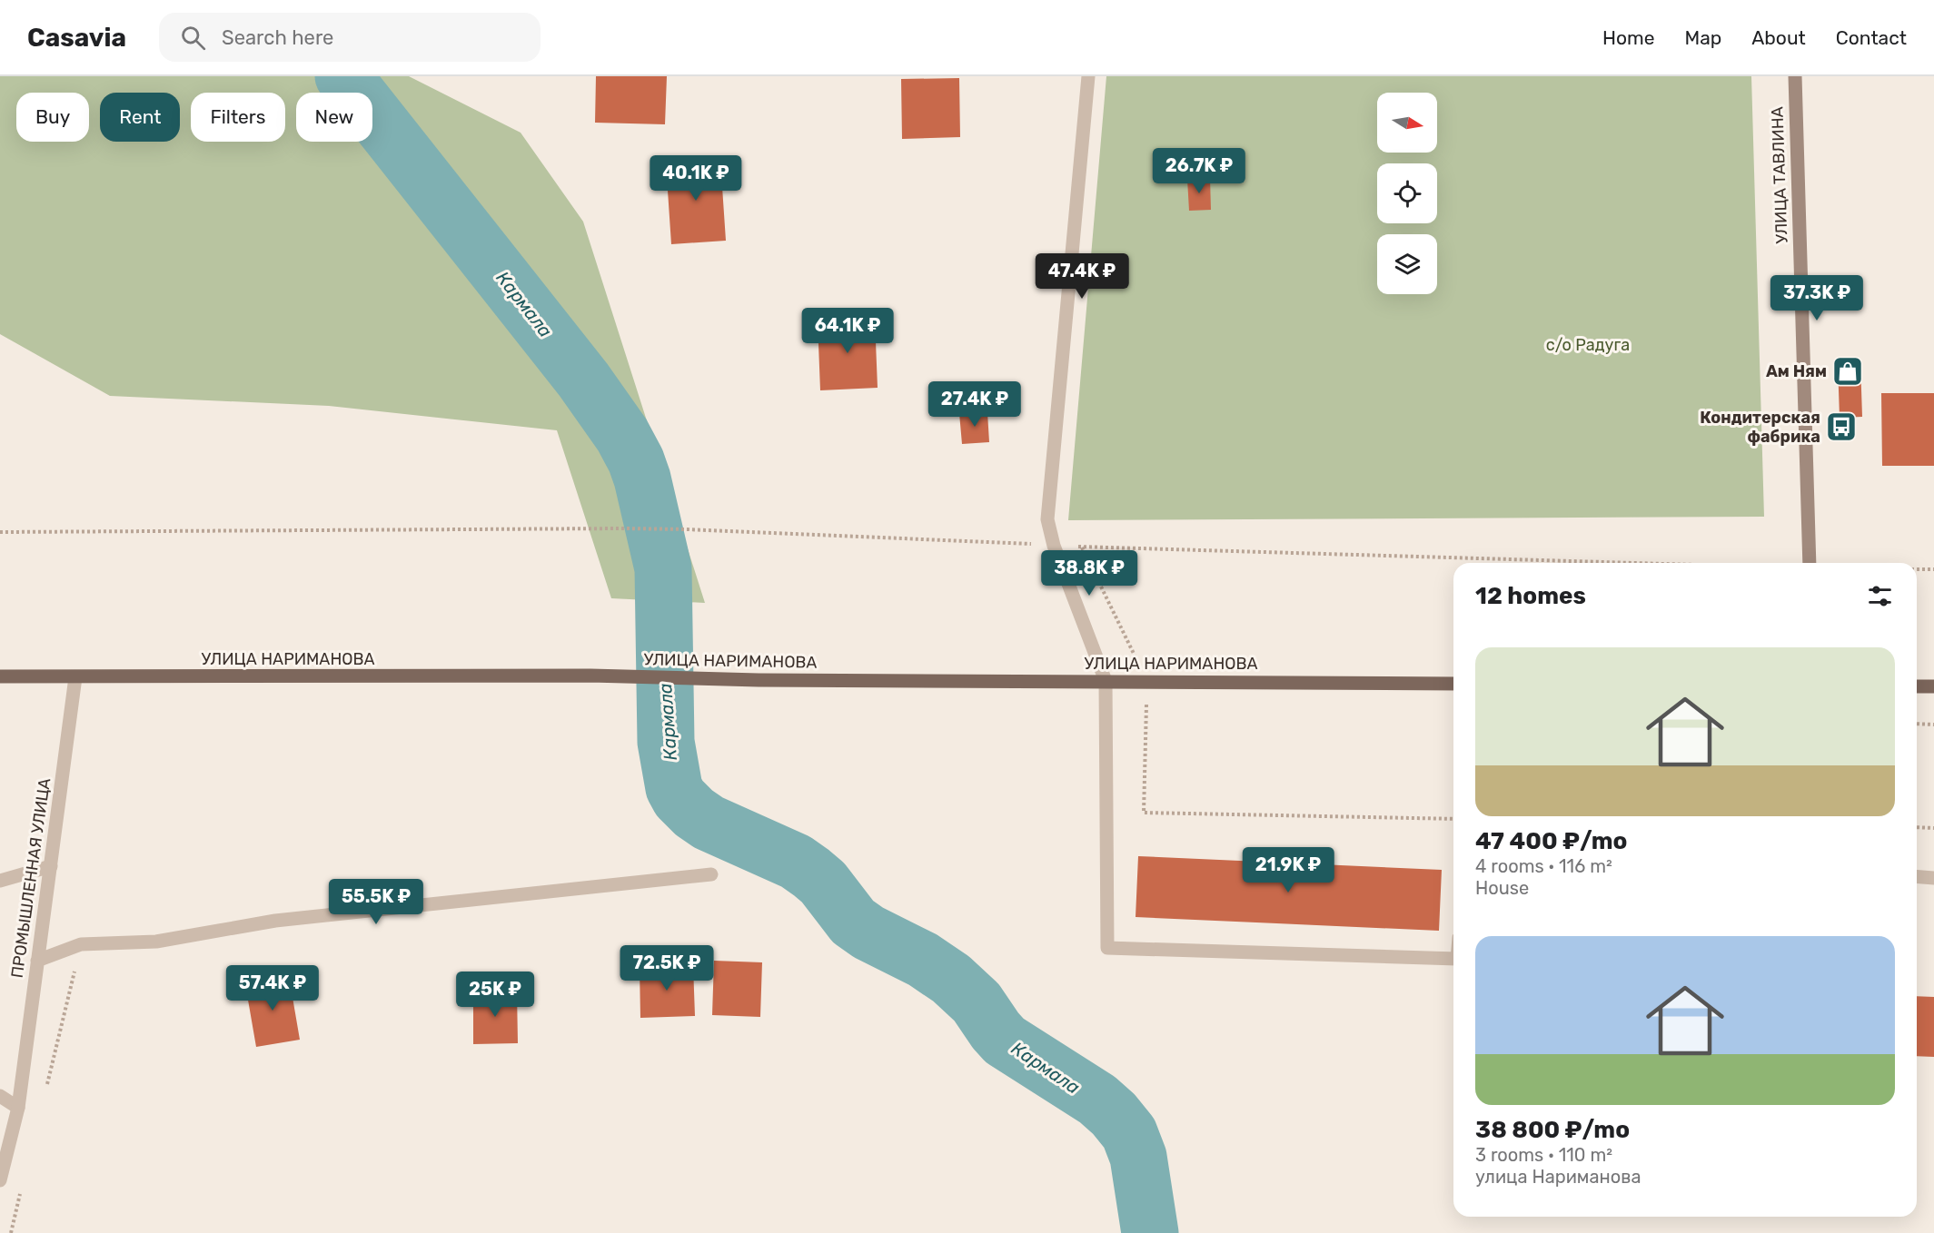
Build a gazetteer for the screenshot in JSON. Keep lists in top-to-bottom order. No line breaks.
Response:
{"streets":{"main road":["УЛИЦА ТАВЛИНА","УЛИЦА НАРИМАНОВА"],"street":["ПРОМЫШЛЕННАЯ УЛИЦА"]},"crossings":[["УЛИЦА НАРИМАНОВА","ПРОМЫШЛЕННАЯ УЛИЦА"]],"water":["Кармала"],"parks":["с/о Радуга"],"places":{"shop":["Ам Ням"],"bus stop":["Кондитерская фабрика"]},"north":"right","page":{"header":"Casavia","search":"Search here","nav":["Home","Map","About","Contact"],"chip":["Buy","Rent","Filters","New"],"price":["26.7K ₽","40.1K ₽","47.4K ₽","37.3K ₽","64.1K ₽","27.4K ₽","38.8K ₽","21.9K ₽","55.5K ₽","72.5K ₽","57.4K ₽","25K ₽"],"heading":"12 homes","list":[{"name":"47 400 ₽/mo","note":"4 rooms · 116 m² · House"},{"name":"38 800 ₽/mo","note":"3 rooms · 110 m² · улица Нариманова"}]}}
